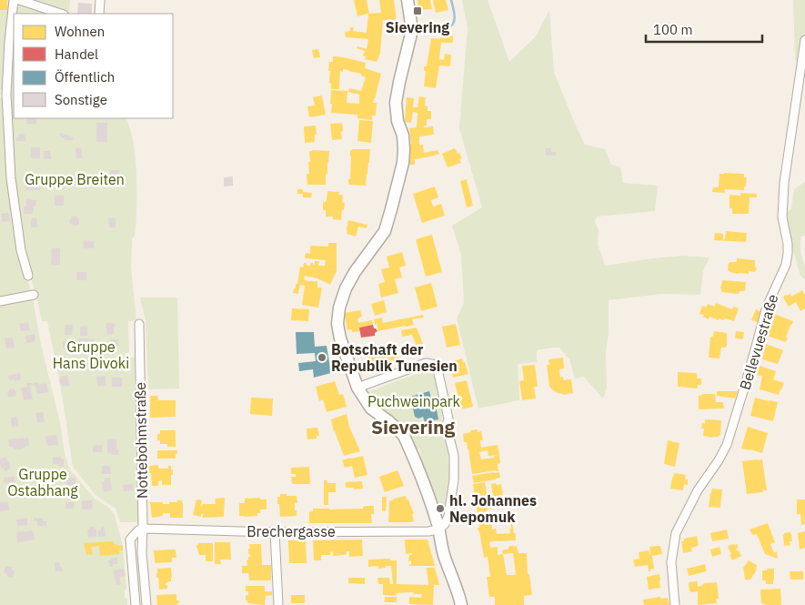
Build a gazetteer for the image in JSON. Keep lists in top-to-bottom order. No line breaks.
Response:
{"streets":{"street":["Bellevuestraße","Nottebohmstraße","Brechergasse"]},"crossings":[["Nottebohmstraße","Brechergasse"]],"districts":["Sievering"],"parks":["Gruppe Breiten","Gruppe Hans Divoki","Puchweinpark","Gruppe Ostabhang"],"places":{"transit":["Sievering"],"other":["Botschaft der Republik Tunesien","hl. Johannes Nepomuk"]},"legend":["Wohnen","Handel","Öffentlich","Sonstige"],"scale_bar":"100 m"}
